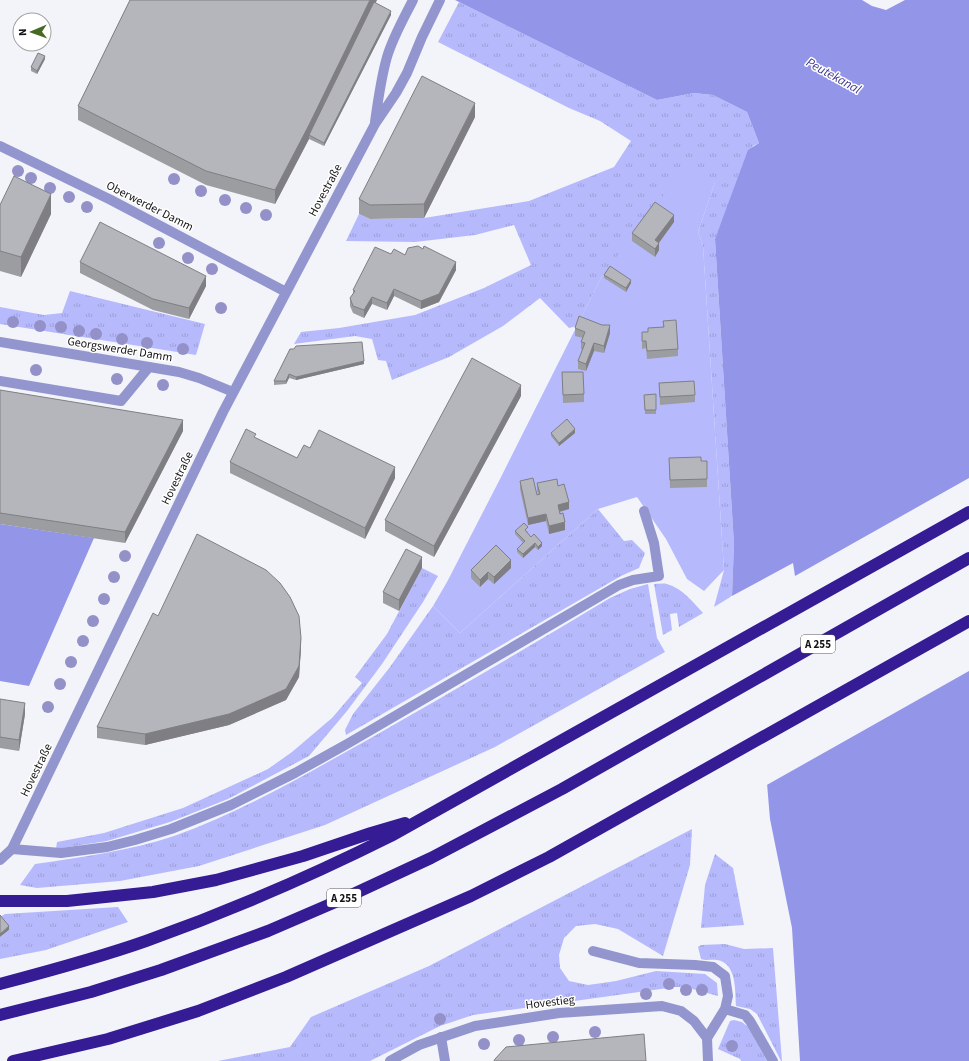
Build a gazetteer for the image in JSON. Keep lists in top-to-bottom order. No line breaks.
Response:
{"streets":{"highway":["A 255"],"street":["Hovestraße","Oberwerder Damm","Georgswerder Damm","Hovestieg"]},"crossings":[["Hovestraße","Oberwerder Damm"],["Hovestraße","Georgswerder Damm"]],"water":["Peutekanal"],"north":"left"}
